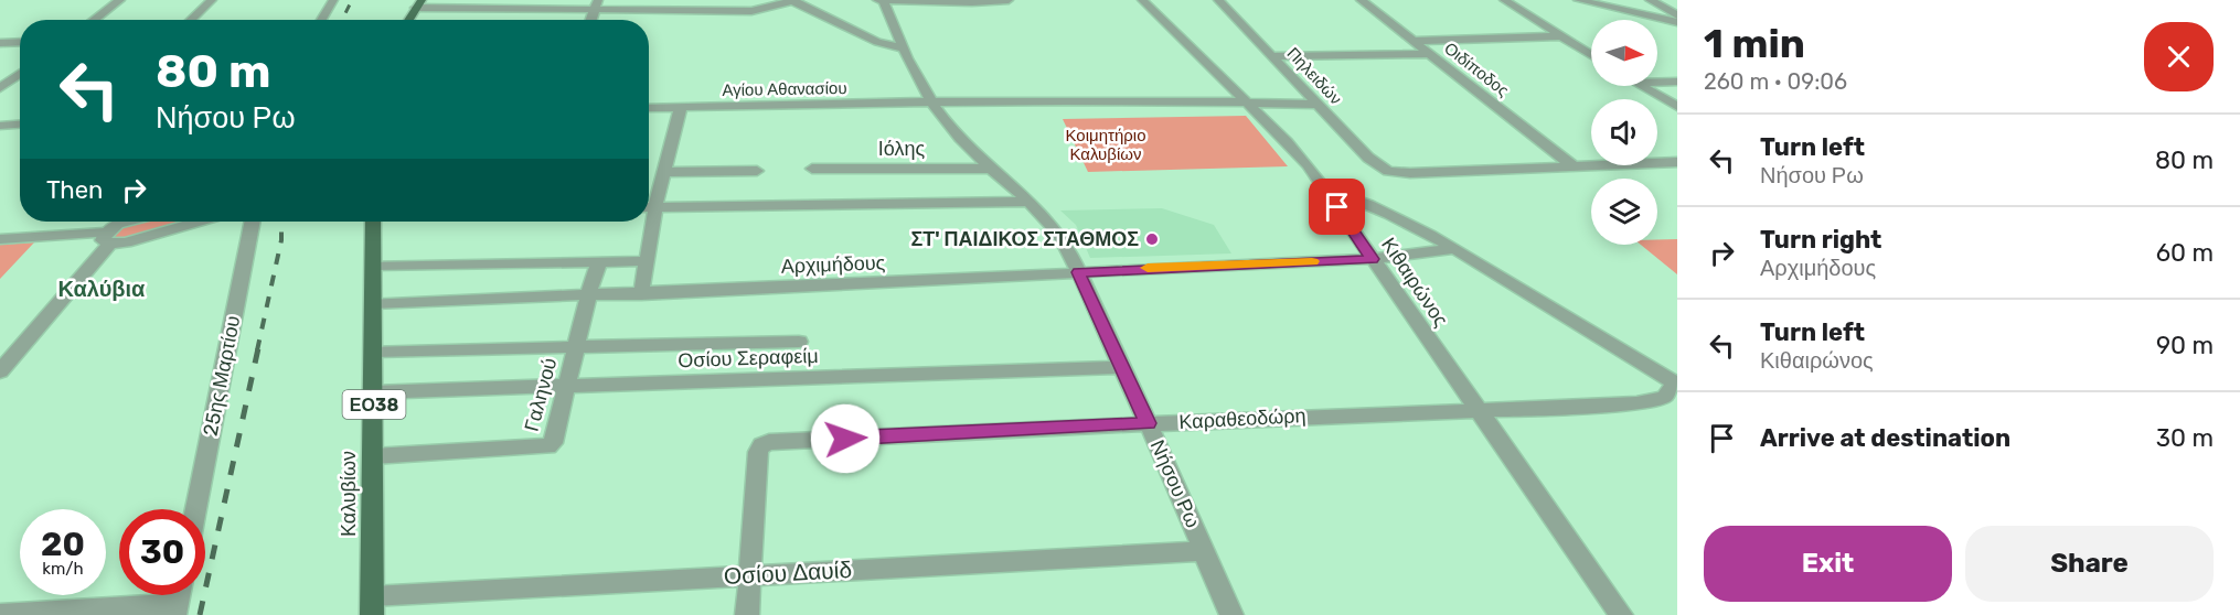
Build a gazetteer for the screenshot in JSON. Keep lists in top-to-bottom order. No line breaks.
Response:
{"streets":{"main road":["ΕΟ38","Καλυβίων"],"street":["Οιδίποδος","Πηλειδών","Αγίου Αθανασίου","Ιόλης","Αρχιμήδους","Κιθαιρώνος","Οσίου Σεραφείμ","25ης Μαρτίου","Γαληνού","Καραθεοδώρη","Νήσου Ρω","Οσίου Δαυίδ"]},"crossings":[["Οιδίποδος","Πηλειδών"],["Πηλειδών","Αγίου Αθανασίου"],["Αγίου Αθανασίου","Κιθαιρώνος"],["Αγίου Αθανασίου","Νήσου Ρω"],["Ιόλης","Νήσου Ρω"],["Αρχιμήδους","Κιθαιρώνος"],["Αρχιμήδους","Γαληνού"],["Αρχιμήδους","Νήσου Ρω"],["Αρχιμήδους","Καλυβίων"],["Κιθαιρώνος","Καραθεοδώρη"],["Οσίου Σεραφείμ","Γαληνού"],["Οσίου Σεραφείμ","Νήσου Ρω"],["Οσίου Σεραφείμ","Καλυβίων"],["Γαληνού","Καλυβίων"],["Καραθεοδώρη","Νήσου Ρω"],["Καραθεοδώρη","Οσίου Δαυίδ"],["Νήσου Ρω","Οσίου Δαυίδ"],["Καλυβίων","Οσίου Δαυίδ"]],"districts":["Καλύβια"],"parks":["Κοιμητήριο Καλυβίων"],"places":["ΣΤ' ΠΑΙΔΙΚΟΣ ΣΤΑΘΜΟΣ"],"north":"right","page":{"heading":["1 min","260 m · 09:06"],"turn":["80 m","Νήσου Ρω"],"list":[{"name":"Turn left","note":"Νήσου Ρω","value":"80 m"},{"name":"Turn right","note":"Αρχιμήδους","value":"60 m"},{"name":"Turn left","note":"Κιθαιρώνος","value":"90 m"},{"name":"Arrive at destination","value":"30 m"}],"then":"Then","speed":"20 km/h","limit":"30","buttons":["Exit","Share"]}}
